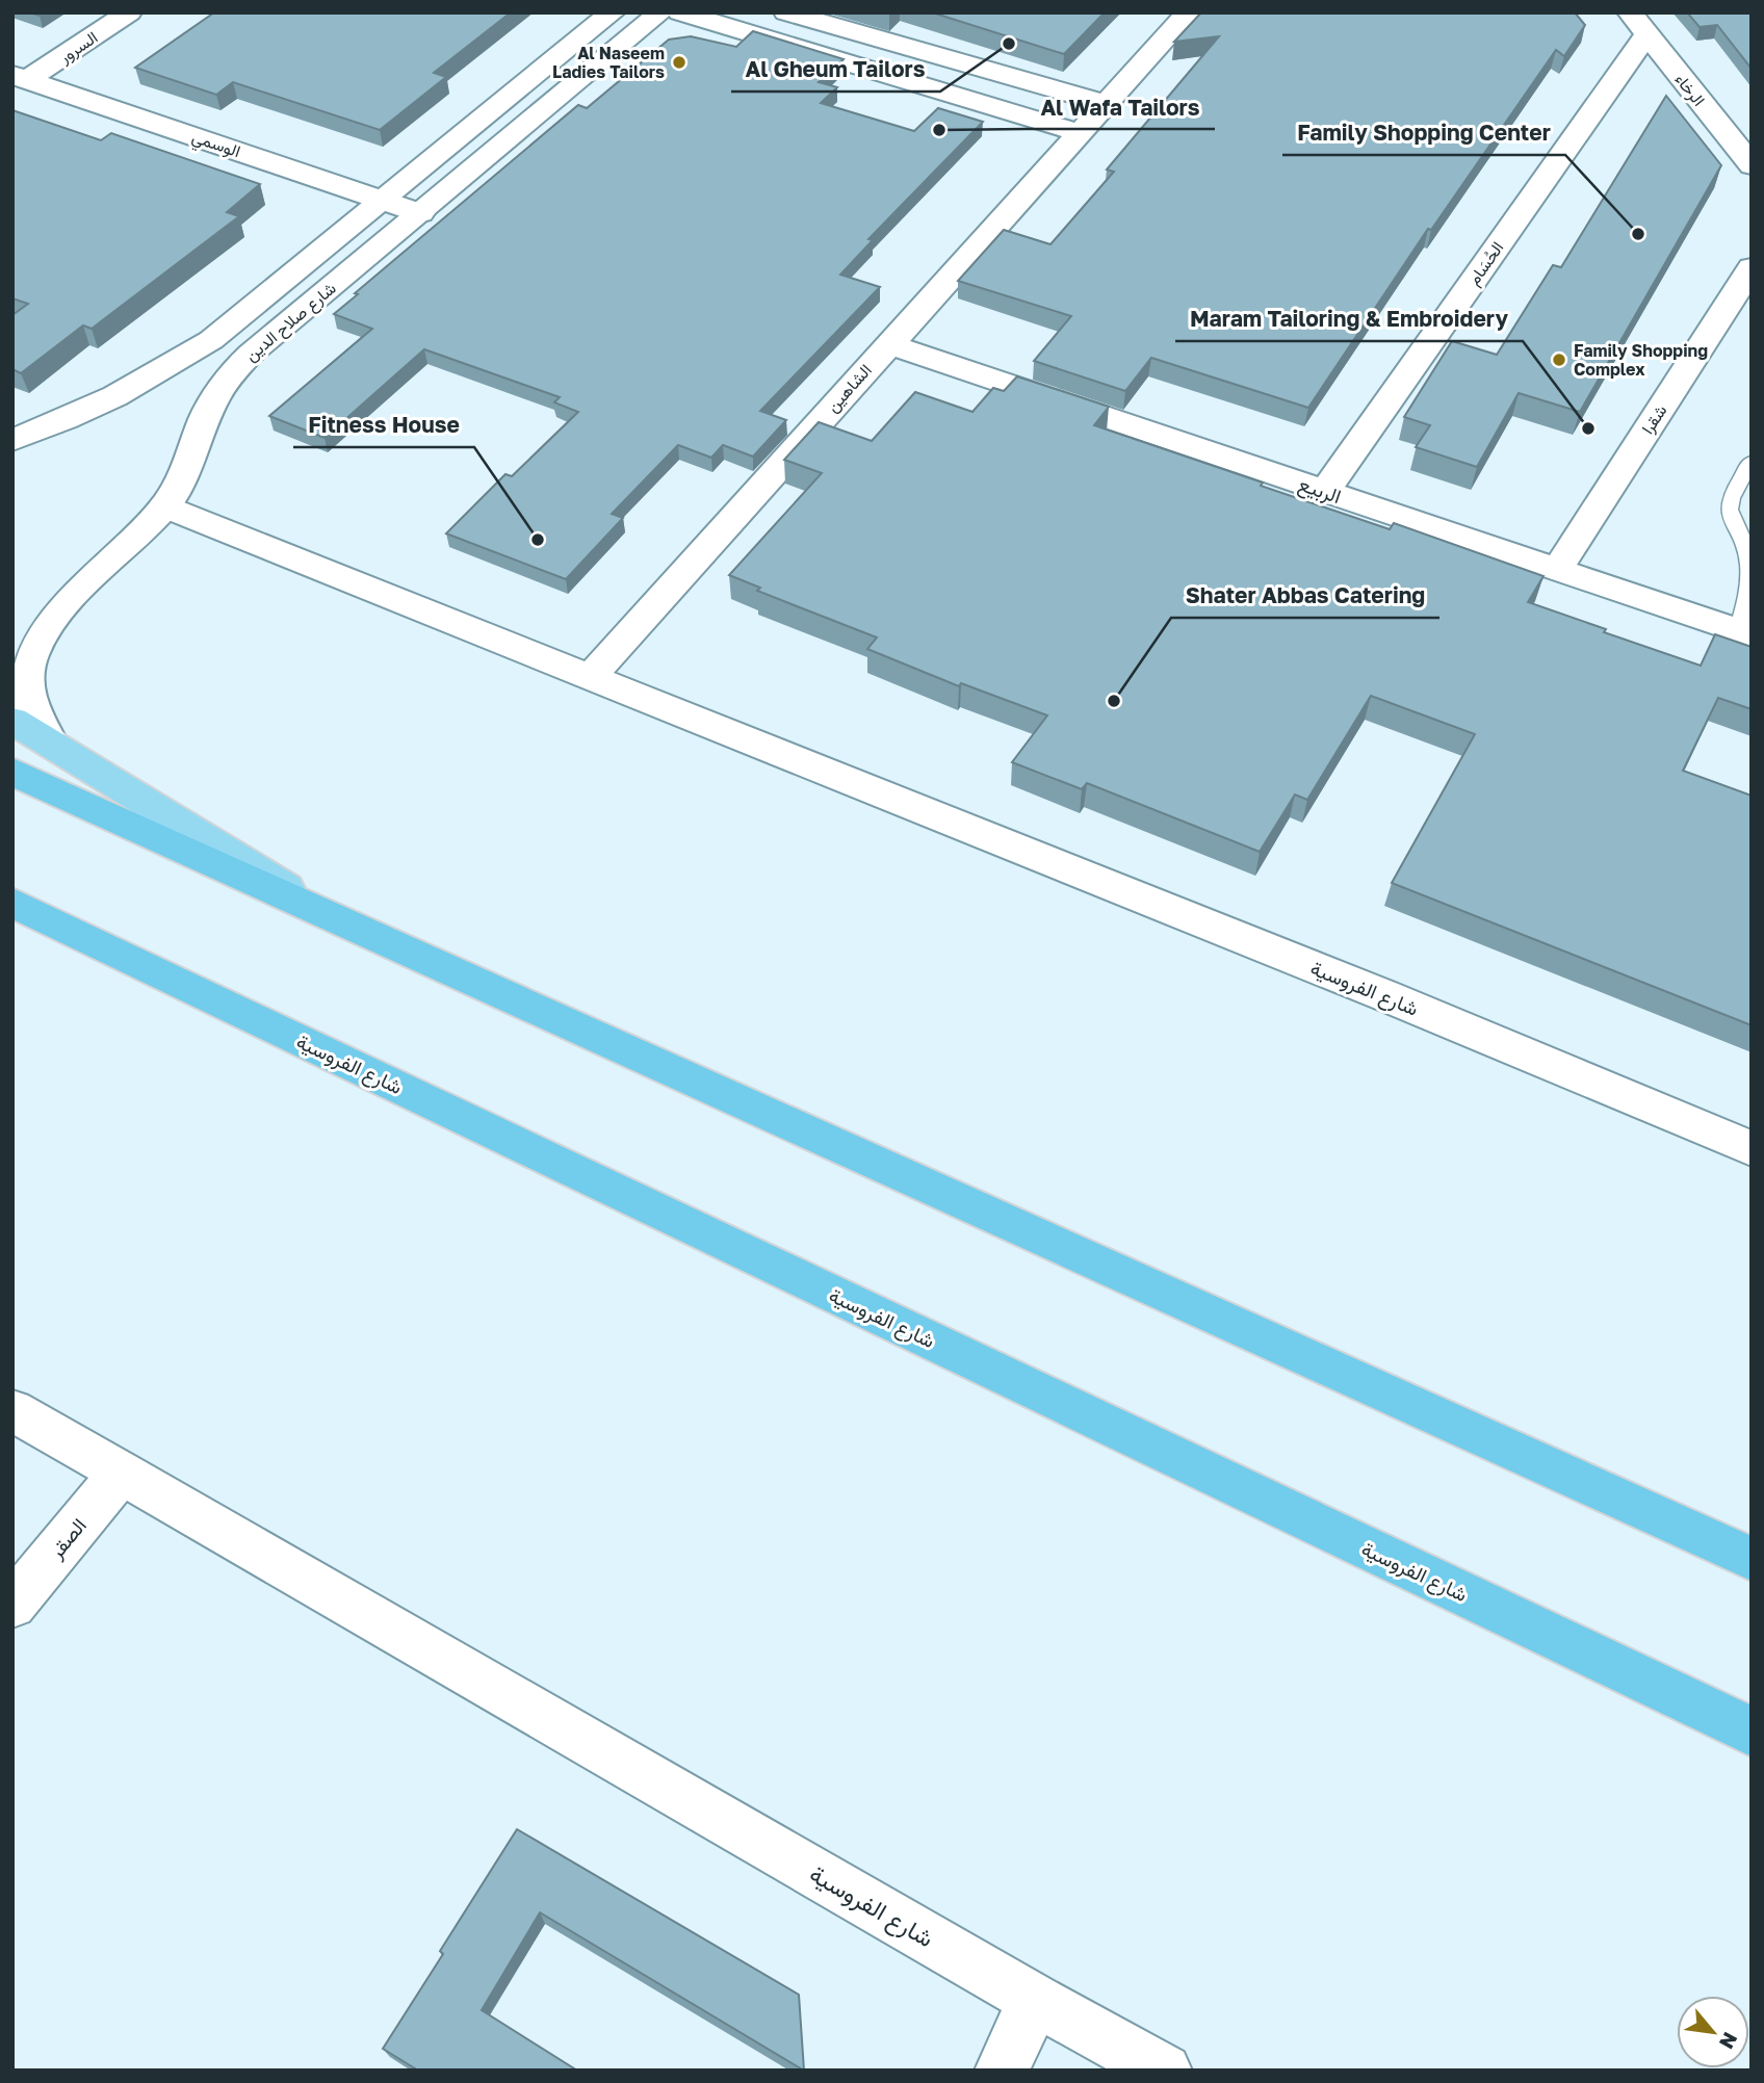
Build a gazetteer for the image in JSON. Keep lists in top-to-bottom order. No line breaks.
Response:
{"streets":{"highway":["شارع الفروسية"],"street":["السرور","الرخاء","الوسمي","الحُسَام","شارع صلاح الدين","الشاهين","شقرا","الربيع","الصقر"]},"crossings":[["السرور","الوسمي"],["الرخاء","الحُسَام"],["الوسمي","شارع صلاح الدين"],["الحُسَام","الربيع"],["شارع صلاح الدين","شارع الفروسية"],["الشاهين","الربيع"],["الشاهين","شارع الفروسية"],["شقرا","الربيع"],["شارع الفروسية","الصقر"]],"places":["Al Gheum Tailors","Al Naseem Ladies Tailors","Al Wafa Tailors","Family Shopping Center","Family Shopping Complex","Maram Tailoring & Embroidery","Fitness House","Shater Abbas Catering"],"north":"bottom right"}
